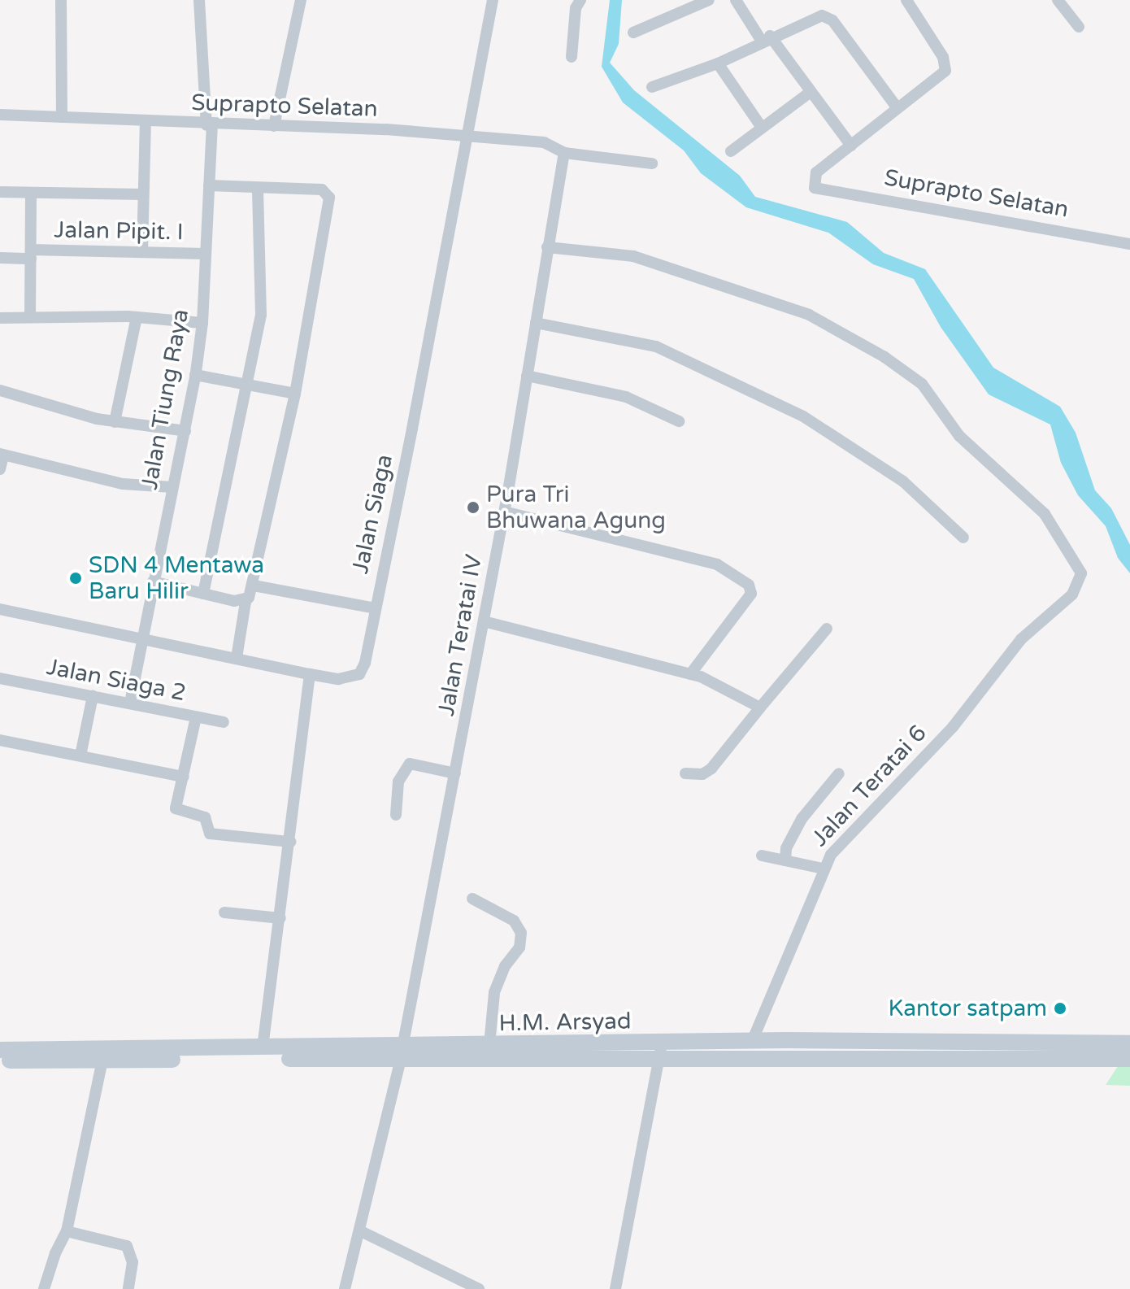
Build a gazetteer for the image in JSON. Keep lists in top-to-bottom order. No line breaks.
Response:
{"streets":{"street":["Suprapto Selatan","Jalan Pipit. I","Jalan Tiung Raya","Jalan Siaga","Jalan Teratai IV","Jalan Siaga 2","Jalan Teratai 6","H.M. Arsyad"]},"crossings":[["Suprapto Selatan","Jalan Tiung Raya"],["Suprapto Selatan","Jalan Siaga"],["Suprapto Selatan","Jalan Teratai IV"],["Jalan Pipit. I","Jalan Tiung Raya"],["Jalan Tiung Raya","Jalan Siaga"],["Jalan Tiung Raya","Jalan Siaga 2"],["Jalan Teratai IV","Jalan Teratai 6"],["Jalan Teratai IV","H.M. Arsyad"],["Jalan Teratai 6","H.M. Arsyad"]],"places":["Pura Tri Bhuwana Agung","SDN 4 Mentawa Baru Hilir","Kantor satpam"]}
